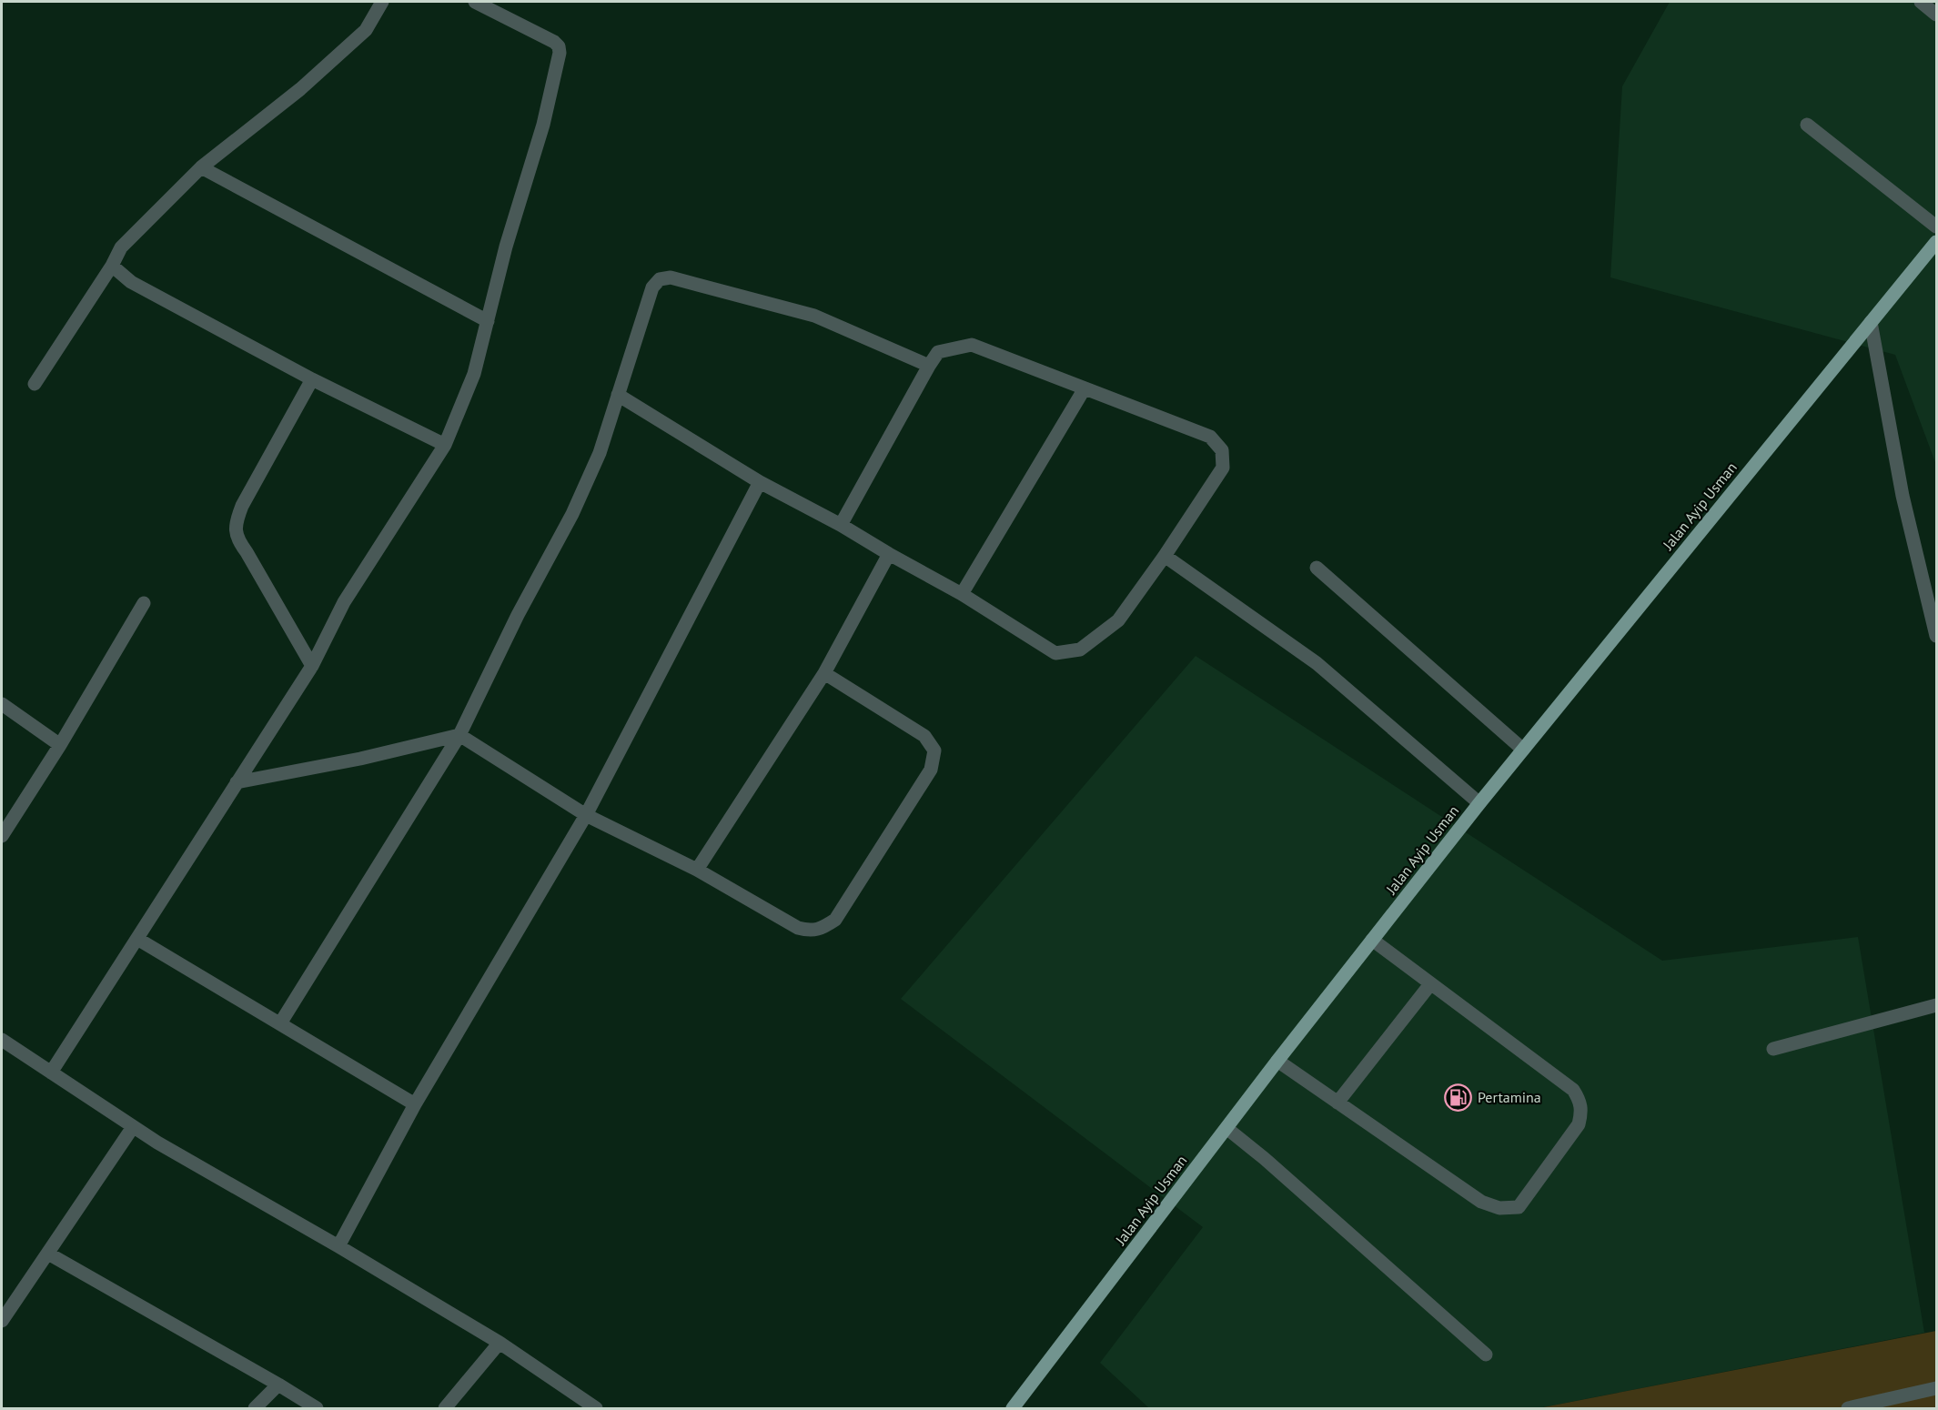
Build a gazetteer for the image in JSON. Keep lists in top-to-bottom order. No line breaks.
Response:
{"streets":{"main road":["Jalan Ayip Usman"]},"places":{"fuel station":["Pertamina"]}}
